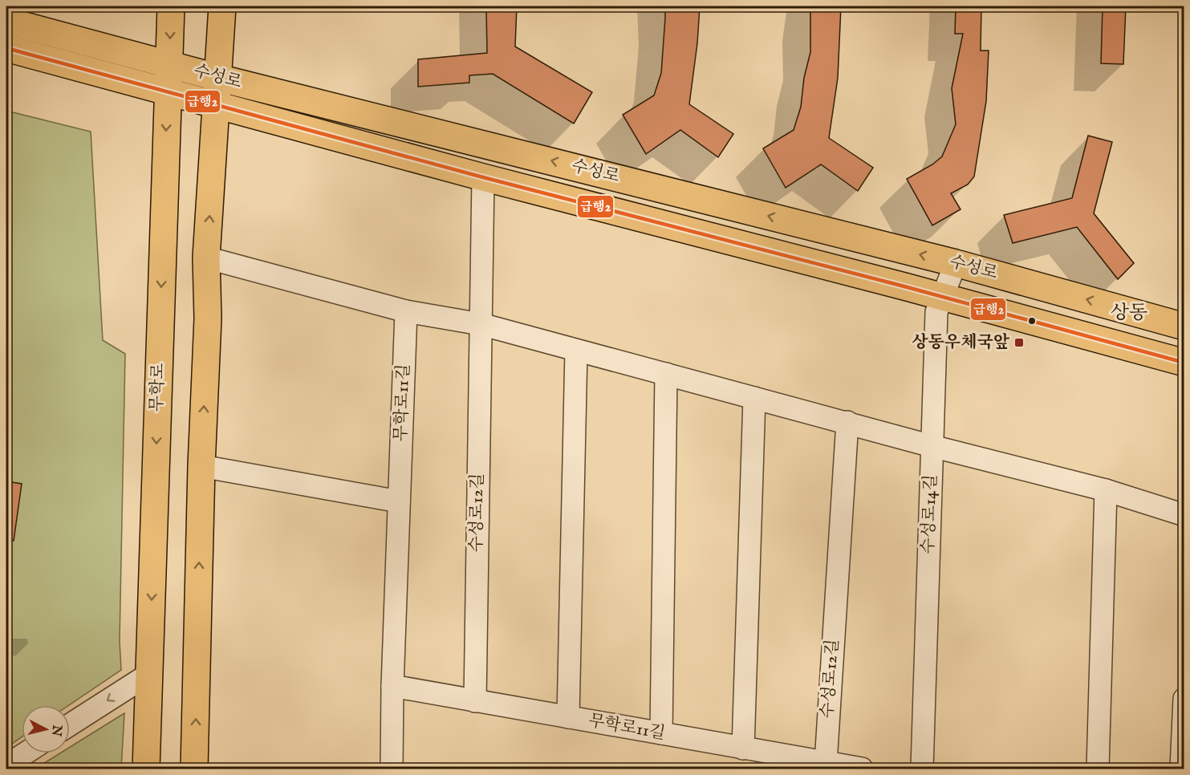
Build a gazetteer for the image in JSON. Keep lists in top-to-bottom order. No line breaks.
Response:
{"streets":{"main road":["수성로","무학로"],"street":["무학로11길","수성로12길","수성로14길"]},"crossings":[["수성로","무학로"],["수성로","수성로12길"],["수성로","수성로14길"],["무학로11길","수성로12길"]],"districts":["상동"],"places":{"transit":["상동우체국앞"]},"lines":["transit line 급행2"],"north":"right"}
